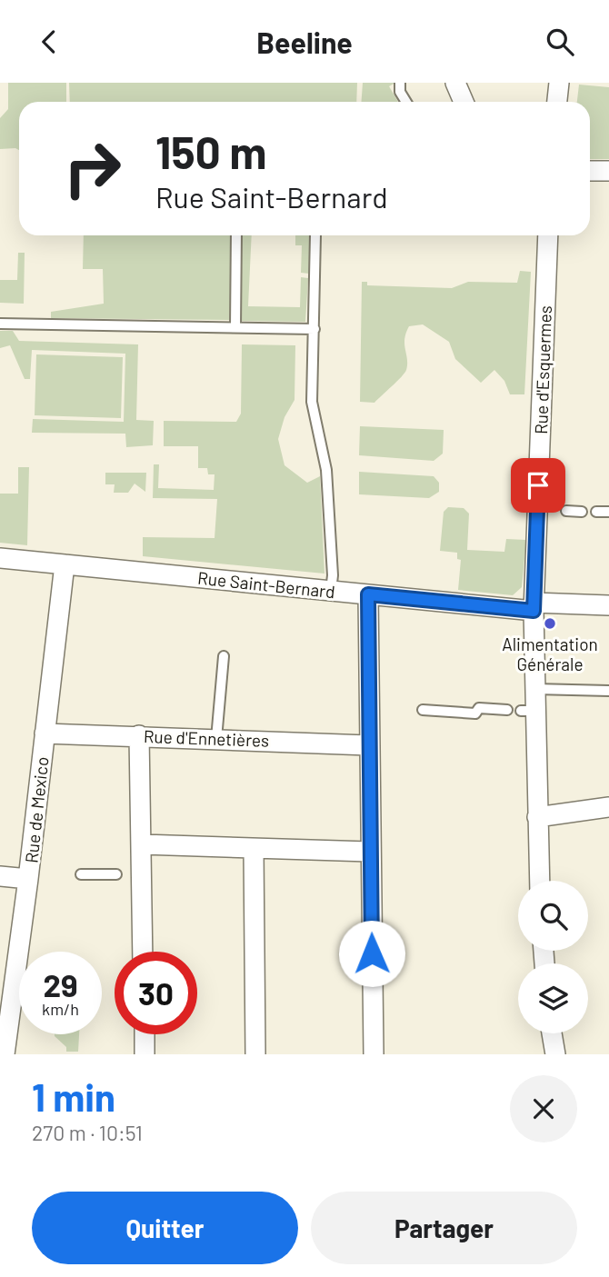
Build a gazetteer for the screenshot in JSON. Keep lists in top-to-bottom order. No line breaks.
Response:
{"streets":{"street":["Rue d'Esquermes","Rue Saint-Bernard","Rue d'Ennetières","Rue de Mexico"]},"crossings":[["Rue d'Esquermes","Rue Saint-Bernard"],["Rue Saint-Bernard","Rue de Mexico"],["Rue d'Ennetières","Rue de Mexico"]],"places":["Alimentation Générale"],"page":{"header":"Beeline","turn":["150 m","Rue Saint-Bernard"],"speed":"29 km/h","limit":"30","heading":["1 min","270 m · 10:51"],"buttons":["Quitter","Partager"]}}
